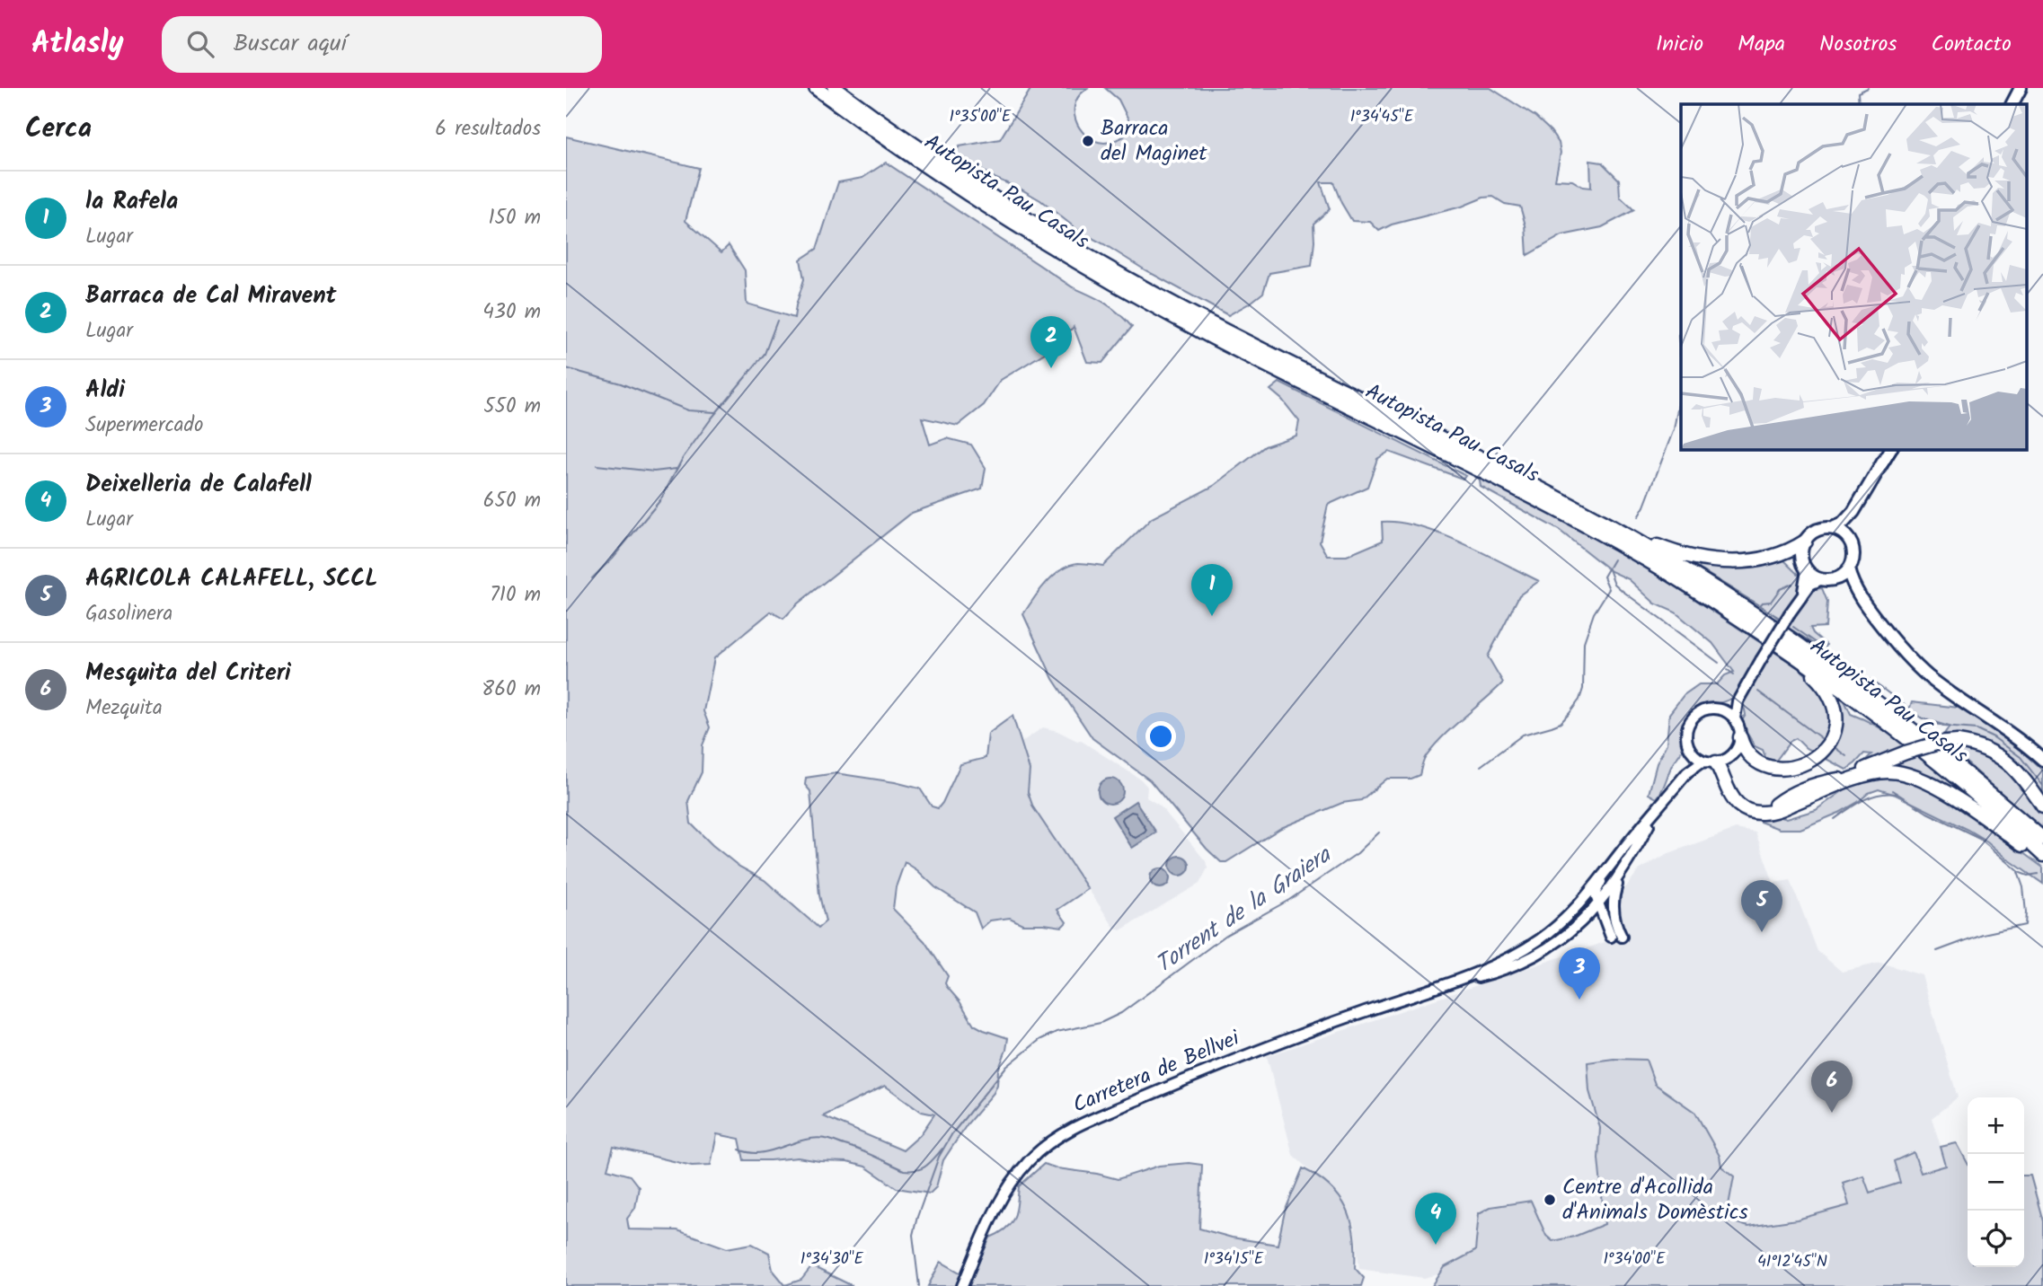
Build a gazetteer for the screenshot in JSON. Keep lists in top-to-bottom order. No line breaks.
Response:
{"streets":{"highway":["Autopista Pau Casals"],"main road":["Carretera de Bellvei"]},"water":["Torrent de la Graiera"],"places":["Barraca del Maginet","Centre d'Acollida d'Animals Domèstics"],"page":{"header":"Atlasly","search":"Buscar aquí","nav":["Inicio","Mapa","Nosotros","Contacto"],"heading":["Cerca","6 resultados"],"list":[{"mark":"1","name":"la Rafela","note":"Lugar","value":"150 m"},{"mark":"2","name":"Barraca de Cal Miravent","note":"Lugar","value":"430 m"},{"mark":"3","name":"Aldi","note":"Supermercado","value":"550 m"},{"mark":"4","name":"Deixelleria de Calafell","note":"Lugar","value":"650 m"},{"mark":"5","name":"AGRICOLA CALAFELL, SCCL","note":"Gasolinera","value":"710 m"},{"mark":"6","name":"Mesquita del Criteri","note":"Mezquita","value":"860 m"}],"pins":["2","1","5","3","6","4"],"map_buttons":["+","−"]},"coordinates":["1°35'00\"E","1°34'45\"E","1°34'30\"E","1°34'15\"E","1°34'00\"E","41°12'45\"N"]}
